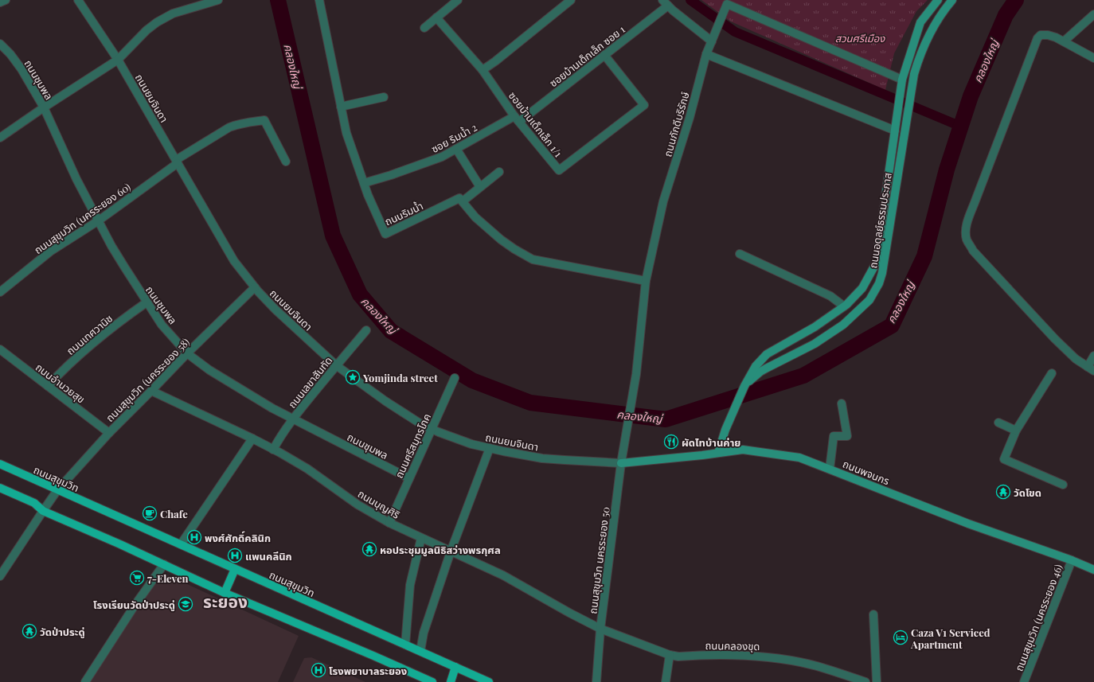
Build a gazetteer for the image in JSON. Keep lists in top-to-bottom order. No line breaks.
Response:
{"streets":{"main road":["ถนนสุขุมวิท"],"street":["ซอยบ้านเด็กเล็ก ซอย 1","ถนนชุมพล","ถนนยมจินดา","ซอยบ้านเด็กเล็ก 1/1","ถนนภักดีบริรักษ์","ซอย ริมน้ำ 2","ถนนริมน้ำ","ถนนสุขุมวิท (นครระยอง 60)","ถนนอดุลย์ธรรมประภาส","ถนนเทศวานิช","ถนนสุขุมวิท (นครระยอง 58)","ถนนเลขาสันทัด","ถนนอำนวยสุข","ถนนศรีสมุทรโภค","ถนนพจนกร","ถนนบุญศิริ","ถนนสุขุมวิท นครระยอง 50","ถนนสุขุมวิท (นครระยอง 46)","ถนนคลองขุด"]},"crossings":[["ซอยบ้านเด็กเล็ก ซอย 1","ซอยบ้านเด็กเล็ก 1/1"],["ซอยบ้านเด็กเล็ก ซอย 1","ซอย ริมน้ำ 2"],["ถนนชุมพล","ถนนสุขุมวิท (นครระยอง 60)"],["ถนนชุมพล","ถนนเทศวานิช"],["ถนนชุมพล","ถนนสุขุมวิท (นครระยอง 58)"],["ถนนชุมพล","ถนนเลขาสันทัด"],["ถนนชุมพล","ถนนศรีสมุทรโภค"],["ถนนยมจินดา","ถนนสุขุมวิท (นครระยอง 60)"],["ถนนยมจินดา","ถนนสุขุมวิท (นครระยอง 58)"],["ถนนยมจินดา","ถนนเลขาสันทัด"],["ถนนยมจินดา","ถนนศรีสมุทรโภค"],["ถนนยมจินดา","ถนนพจนกร"],["ถนนยมจินดา","ถนนสุขุมวิท นครระยอง 50"],["ซอยบ้านเด็กเล็ก 1/1","ซอย ริมน้ำ 2"],["ถนนภักดีบริรักษ์","ถนนอดุลย์ธรรมประภาส"],["ถนนภักดีบริรักษ์","ถนนสุขุมวิท นครระยอง 50"],["ซอย ริมน้ำ 2","ถนนริมน้ำ"],["ถนนอดุลย์ธรรมประภาส","ถนนพจนกร"],["ถนนเทศวานิช","ถนนอำนวยสุข"],["ถนนสุขุมวิท (นครระยอง 58)","ถนนอำนวยสุข"],["ถนนสุขุมวิท (นครระยอง 58)","ถนนสุขุมวิท"],["ถนนสุขุมวิท (นครระยอง 58)","ถนนบุญศิริ"],["ถนนเลขาสันทัด","ถนนบุญศิริ"],["ถนนศรีสมุทรโภค","ถนนบุญศิริ"],["ถนนพจนกร","ถนนสุขุมวิท นครระยอง 50"],["ถนนพจนกร","ถนนสุขุมวิท (นครระยอง 46)"],["ถนนบุญศิริ","ถนนสุขุมวิท นครระยอง 50"],["ถนนบุญศิริ","ถนนคลองขุด"],["ถนนสุขุมวิท นครระยอง 50","ถนนคลองขุด"]],"districts":["ระยอง"],"water":["คลองใหญ่"],"parks":["สวนศรีเมือง"],"places":{"place":["Yomjinda street"],"restaurant":["ผัดไทบ้านค่าย"],"temple":["วัดโขด","หอประชุมมูลนิธิสว่างพรกุศล","วัดป่าประดู่"],"cafe":["Chafe"],"hospital":["พงศ์ศักดิ์คลินิก","แพนคลีนิก","โรงพยาบาลระยอง"],"supermarket":["7-Eleven"],"school or university":["โรงเรียนวัดป่าประดู่"],"hotel":["Caza V1 Serviced Apartment"]}}
